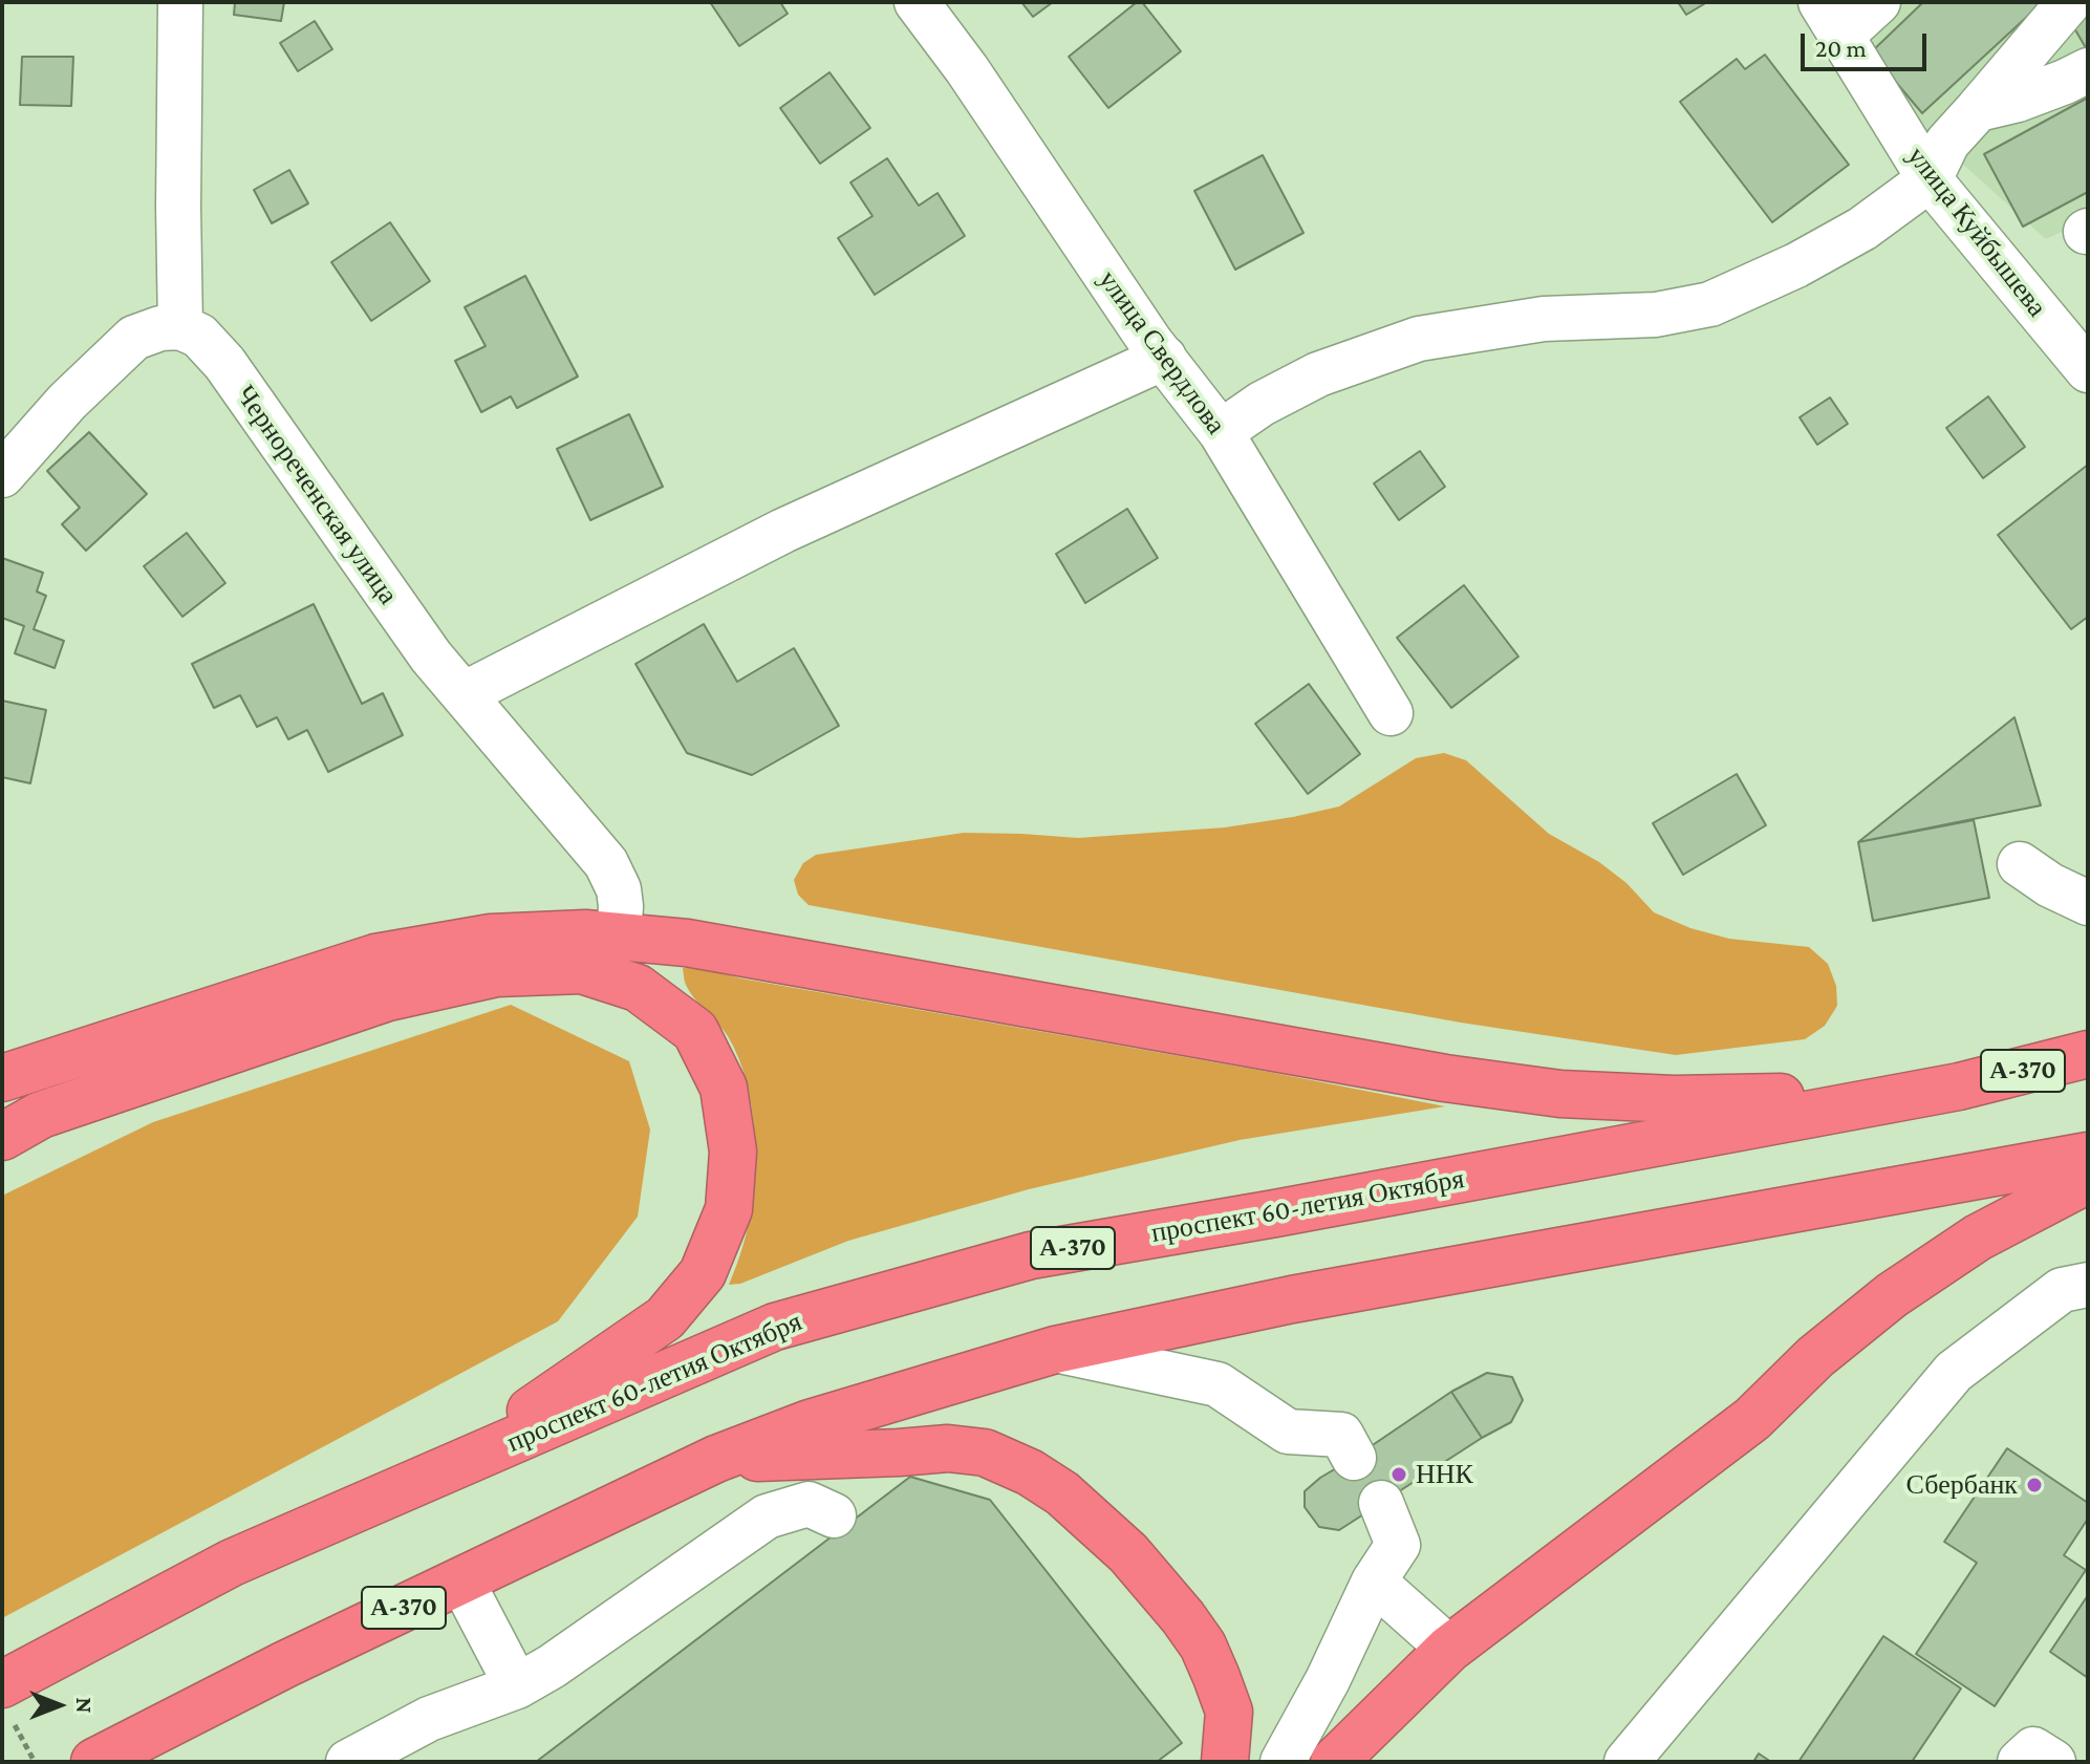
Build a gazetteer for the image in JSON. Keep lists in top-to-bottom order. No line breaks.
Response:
{"streets":{"highway":["А-370","проспект 60-летия Октября"],"street":["улица Куйбышева","улица Свердлова","Чернореченская улица"]},"places":["ННК","Сбербанк"],"scale_bar":"20 m","north":"right"}
